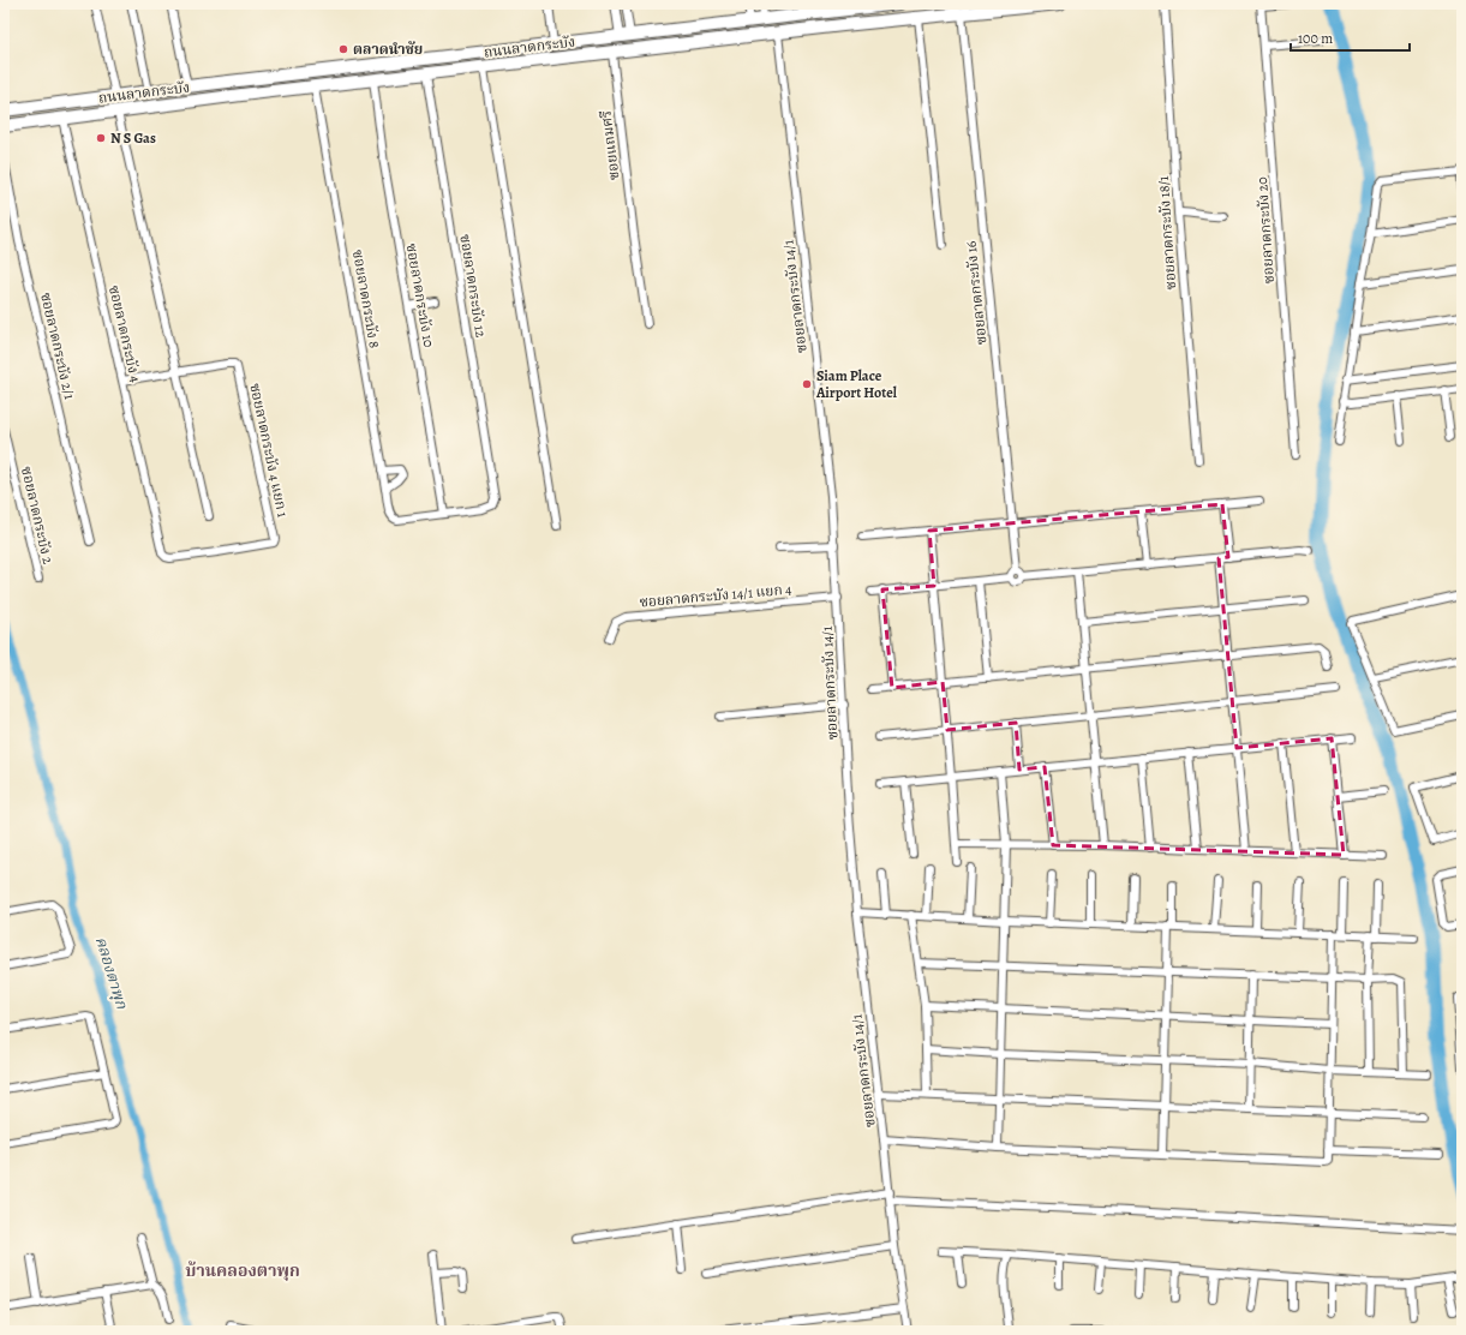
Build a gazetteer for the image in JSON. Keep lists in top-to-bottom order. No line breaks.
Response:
{"streets":{"main road":["ถนนลาดกระบัง"],"street":["ซอยแถมศรี","ซอยลาดกระบัง 20","ซอยลาดกระบัง 18/1","ซอยลาดกระบัง 12","ซอยลาดกระบัง 16","ซอยลาดกระบัง 10","ซอยลาดกระบัง 14/1","ซอยลาดกระบัง 8","ซอยลาดกระบัง 4","ซอยลาดกระบัง 2/1","ซอยลาดกระบัง 4 แยก 1","ซอยลาดกระบัง 2","ซอยลาดกระบัง 14/1 แยก 4"]},"crossings":[["ถนนลาดกระบัง","ซอยแถมศรี"],["ถนนลาดกระบัง","ซอยลาดกระบัง 12"],["ถนนลาดกระบัง","ซอยลาดกระบัง 16"],["ถนนลาดกระบัง","ซอยลาดกระบัง 10"],["ถนนลาดกระบัง","ซอยลาดกระบัง 14/1"],["ถนนลาดกระบัง","ซอยลาดกระบัง 8"],["ถนนลาดกระบัง","ซอยลาดกระบัง 4"],["ซอยลาดกระบัง 12","ซอยลาดกระบัง 10"],["ซอยลาดกระบัง 12","ซอยลาดกระบัง 8"],["ซอยลาดกระบัง 10","ซอยลาดกระบัง 8"],["ซอยลาดกระบัง 14/1","ซอยลาดกระบัง 14/1 แยก 4"],["ซอยลาดกระบัง 4","ซอยลาดกระบัง 4 แยก 1"]],"districts":["บ้านคลองตาพุก"],"water":["คลองตาพุก"],"places":["ตลาดนำชัย","N S Gas","Siam Place Airport Hotel"],"scale_bar":"100 m"}
